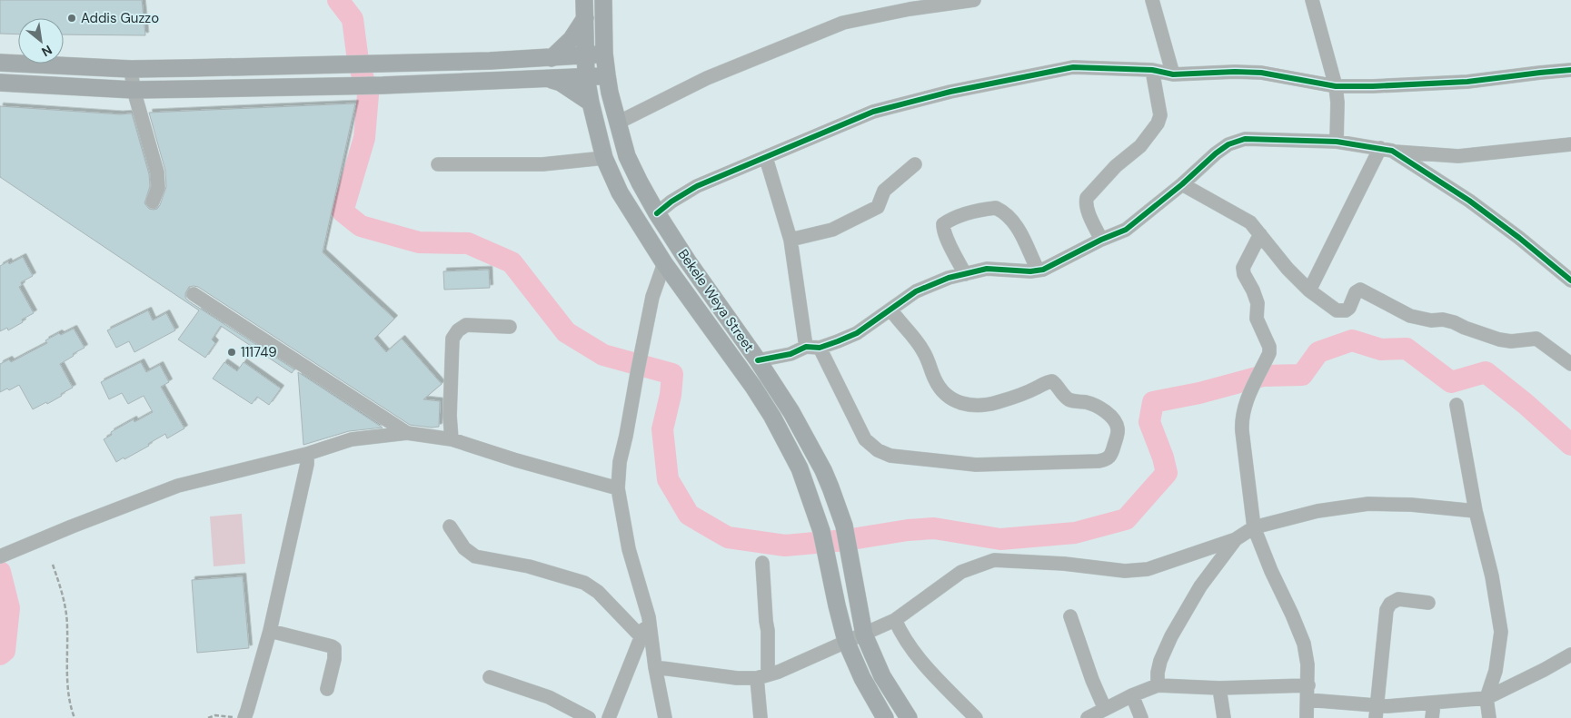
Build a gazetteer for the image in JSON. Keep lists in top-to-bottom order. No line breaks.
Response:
{"streets":{"main road":["Bekele Weya Street"]},"places":["Addis Guzzo","111749"],"north":"bottom right"}
